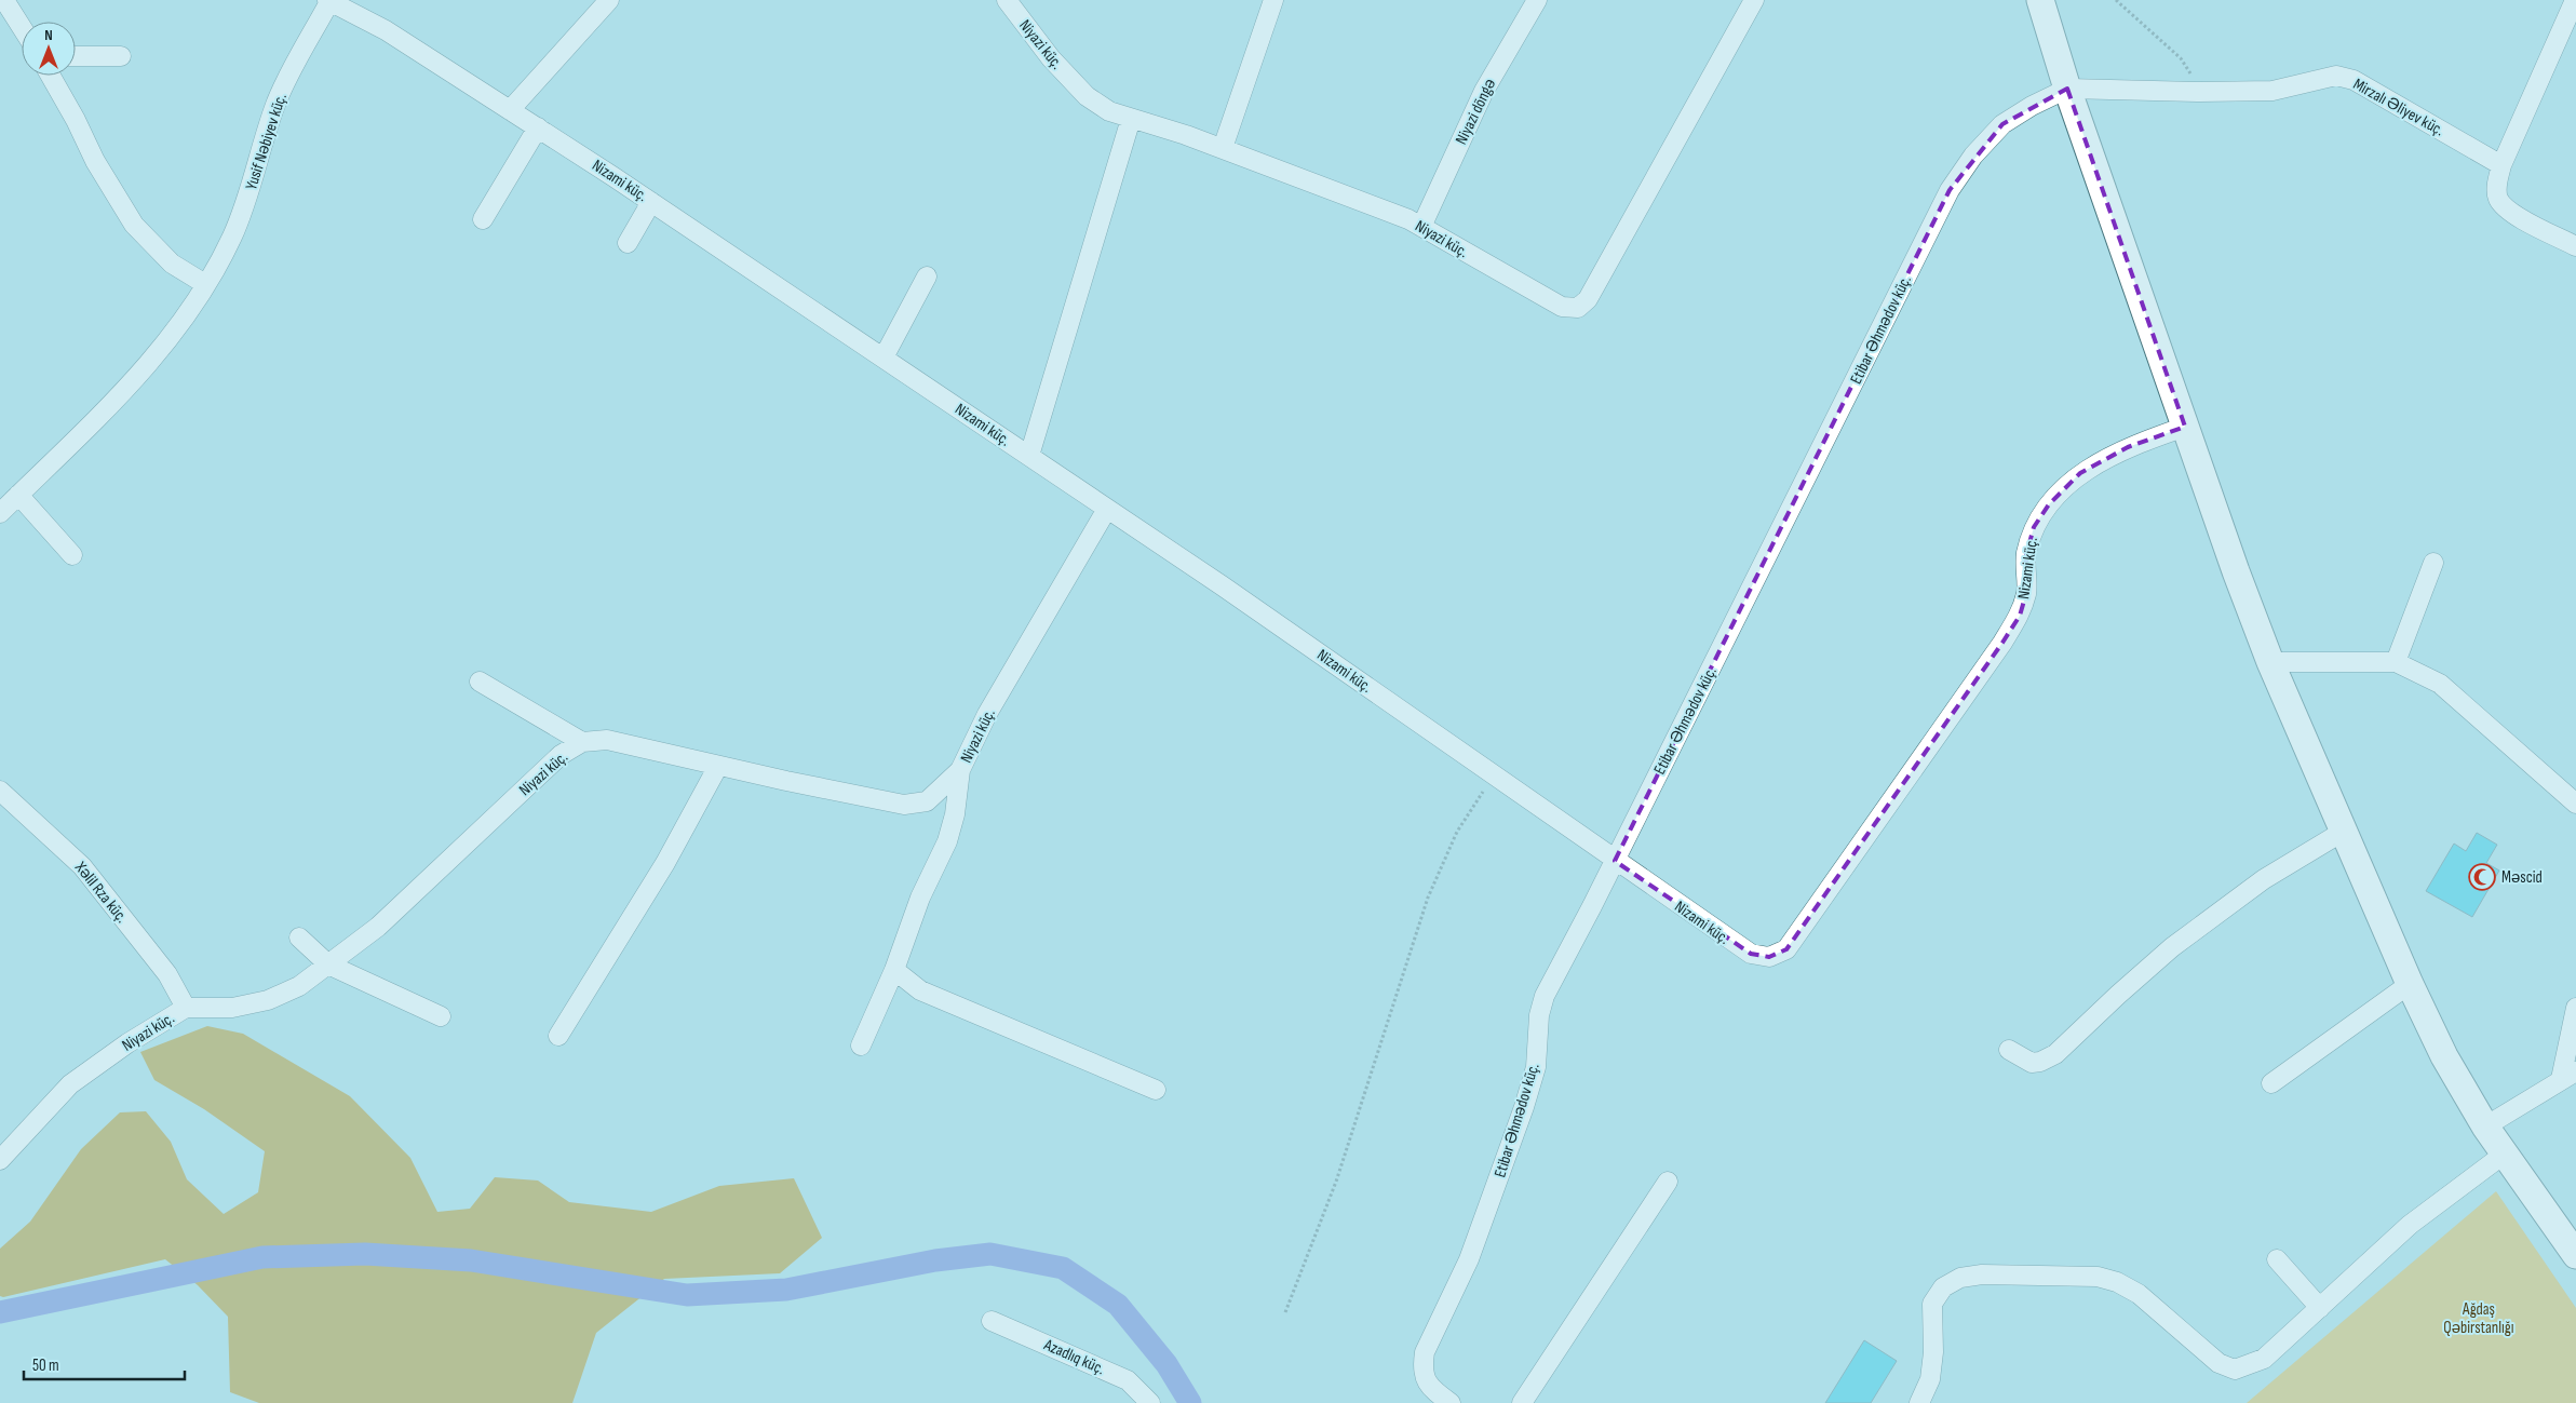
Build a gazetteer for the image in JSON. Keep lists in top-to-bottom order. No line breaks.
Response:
{"streets":{"street":["Niyazi küç.","Mirzalı Əliyev küç.","Niyazi döngə","Yusif Nəbiyev küç.","Nizami küç.","Etibar Əhmədov küç.","Xəlil Rza küç.","Azadlıq küç."]},"crossings":[["Niyazi küç.","Niyazi döngə"],["Niyazi küç.","Nizami küç."],["Niyazi küç.","Xəlil Rza küç."],["Mirzalı Əliyev küç.","Etibar Əhmədov küç."],["Yusif Nəbiyev küç.","Nizami küç."],["Nizami küç.","Etibar Əhmədov küç."]],"parks":["Ağdaş Qəbirstanlığı"],"places":{"mosque":["Məscid"]},"scale_bar":"50 m","north":"top"}
